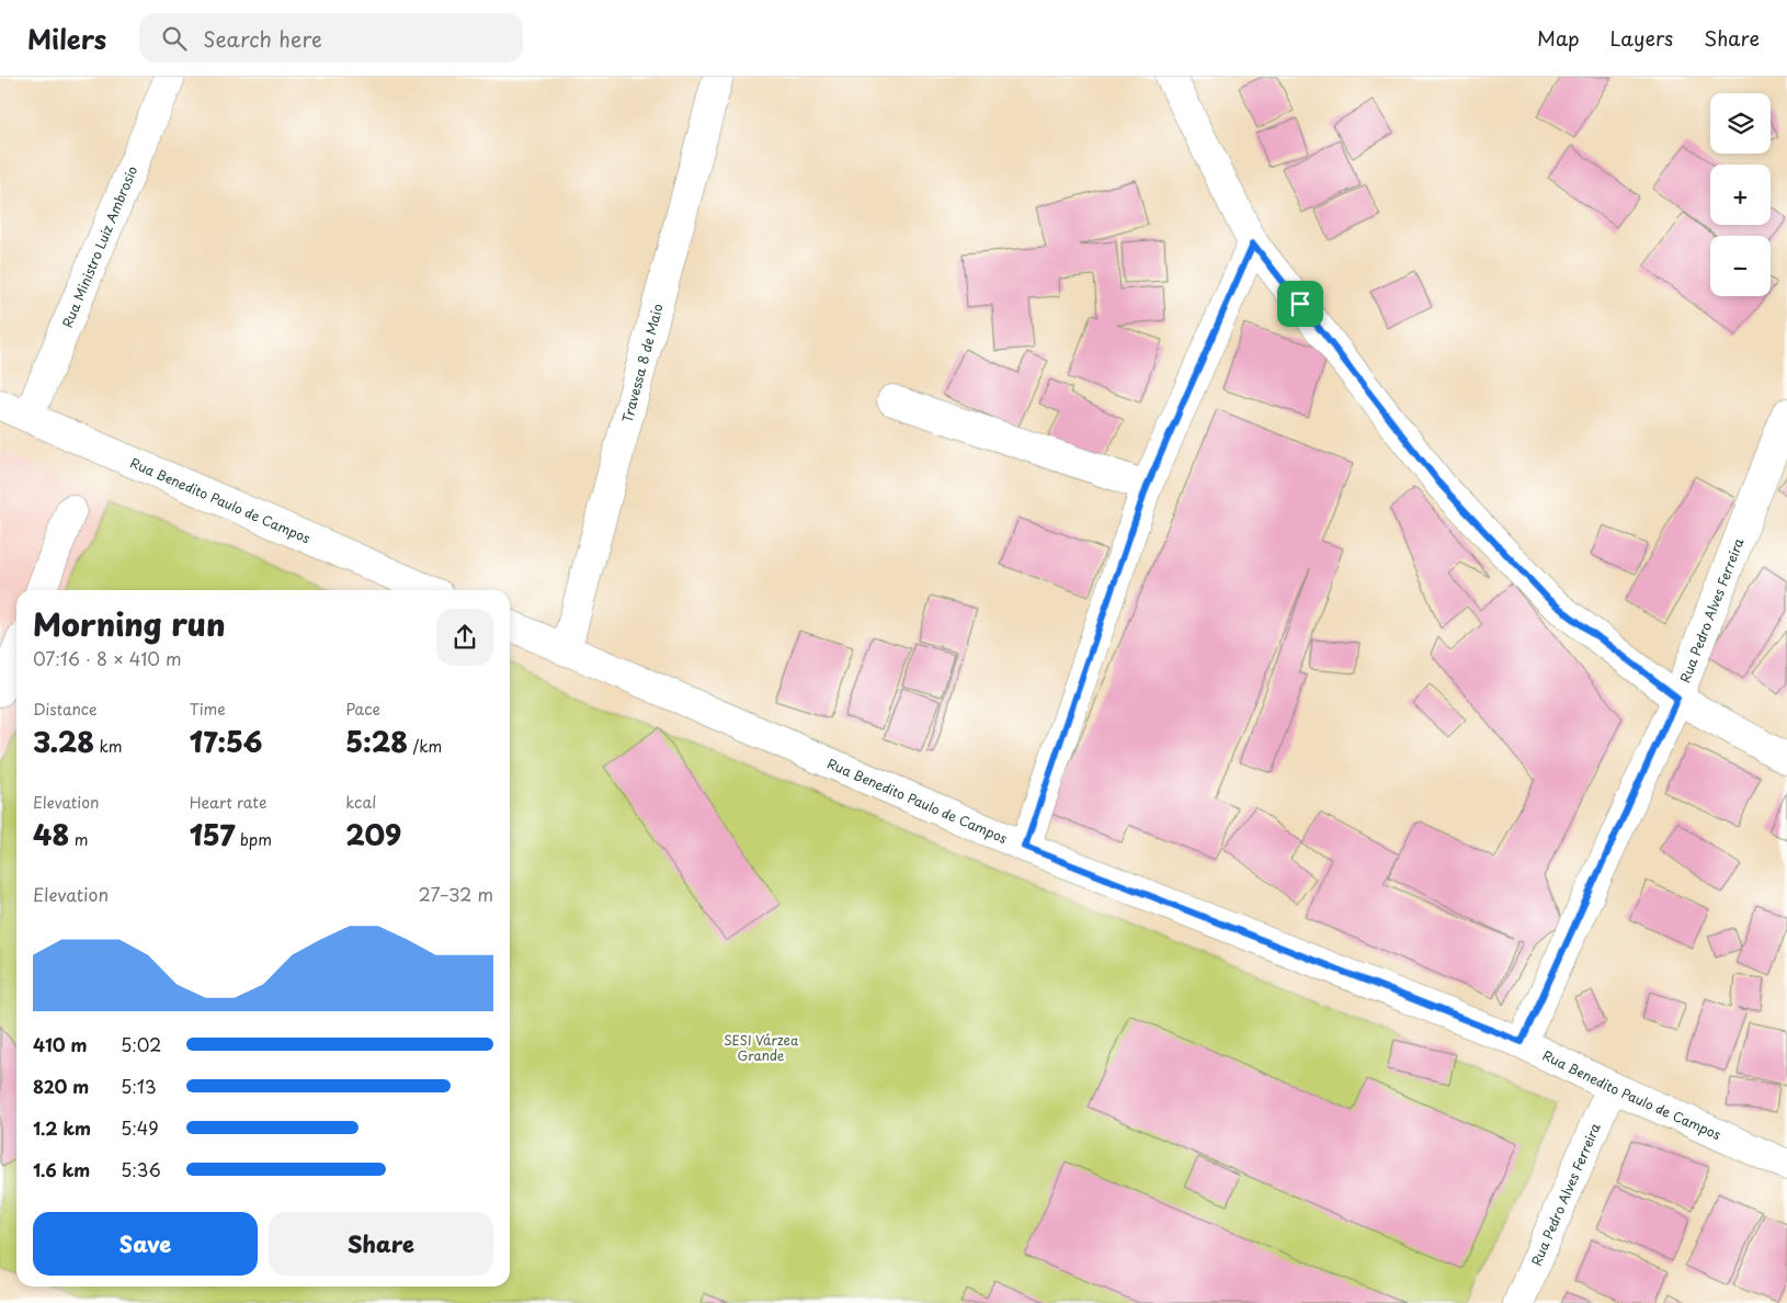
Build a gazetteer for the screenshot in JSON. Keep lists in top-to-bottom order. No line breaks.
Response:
{"streets":{"street":["Rua Ministro Luiz Ambrosio","Travessa 8 de Maio","Rua Benedito Paulo de Campos","Rua Pedro Alves Ferreira"]},"crossings":[["Rua Ministro Luiz Ambrosio","Rua Benedito Paulo de Campos"],["Travessa 8 de Maio","Rua Benedito Paulo de Campos"],["Rua Benedito Paulo de Campos","Rua Pedro Alves Ferreira"]],"parks":["SESI Várzea Grande"],"page":{"header":"Milers","search":"Search here","nav":["Map","Layers","Share"],"map_buttons":["+","−"],"heading":["Morning run","07:16 · 8 × 410 m"],"stats":[["Distance","3.28 km"],["Time","17:56"],["Pace","5:28 /km"],["Elevation","48 m"],["Heart rate","157 bpm"],["kcal","209"]],"chart":["Elevation","27–32 m"],"list":[{"name":"410 m","note":"5:02"},{"name":"820 m","note":"5:13"},{"name":"1.2 km","note":"5:49"},{"name":"1.6 km","note":"5:36"}],"buttons":["Save","Share"]}}
